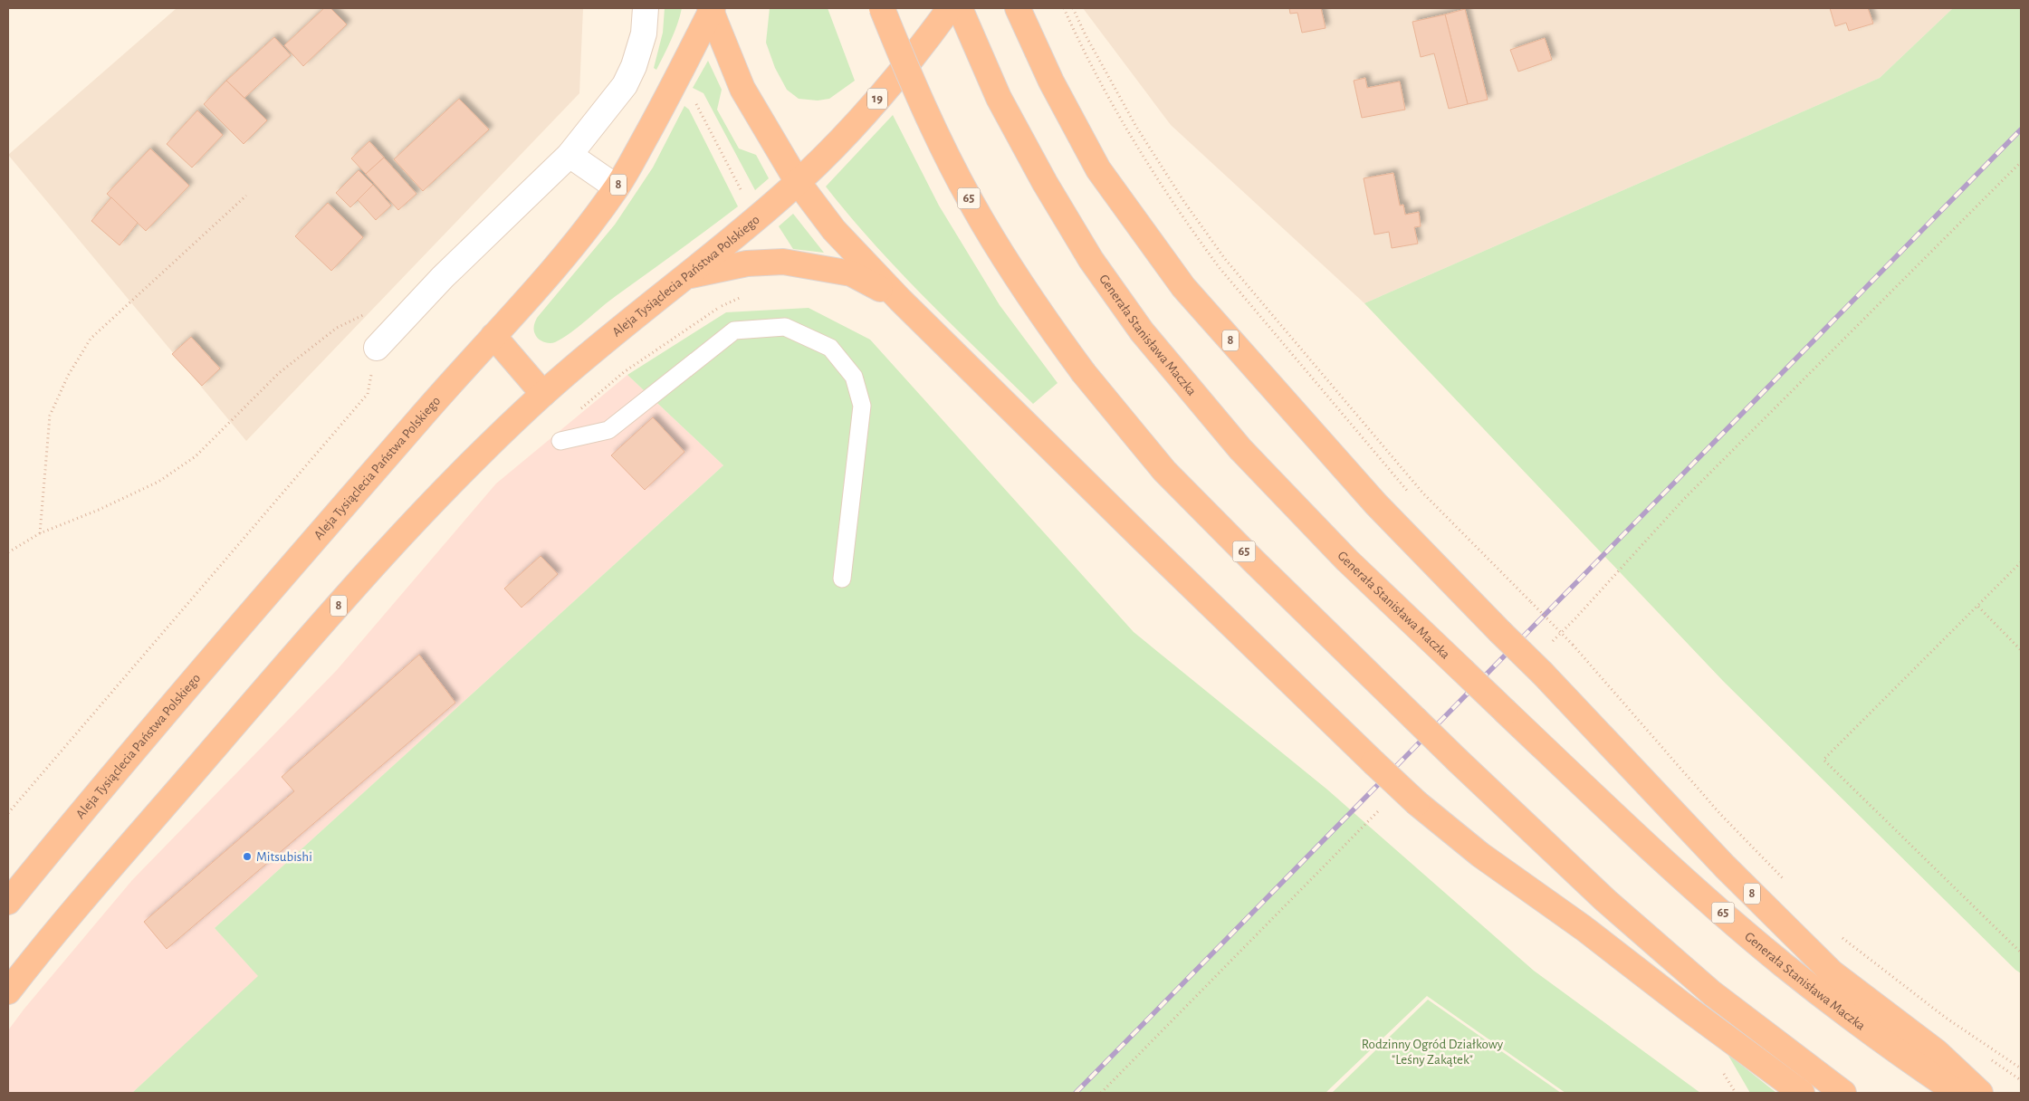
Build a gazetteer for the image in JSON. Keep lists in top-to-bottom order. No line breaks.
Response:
{"streets":{"highway":["19","8","65","Aleja Tysiąclecia Państwa Polskiego","Generała Stanisława Maczka"]},"crossings":[["19","Aleja Tysiąclecia Państwa Polskiego"],["8","Aleja Tysiąclecia Państwa Polskiego"]],"parks":["Rodzinny Ogród Działkowy \"Leśny Zakątek\""],"places":["Mitsubishi"]}
